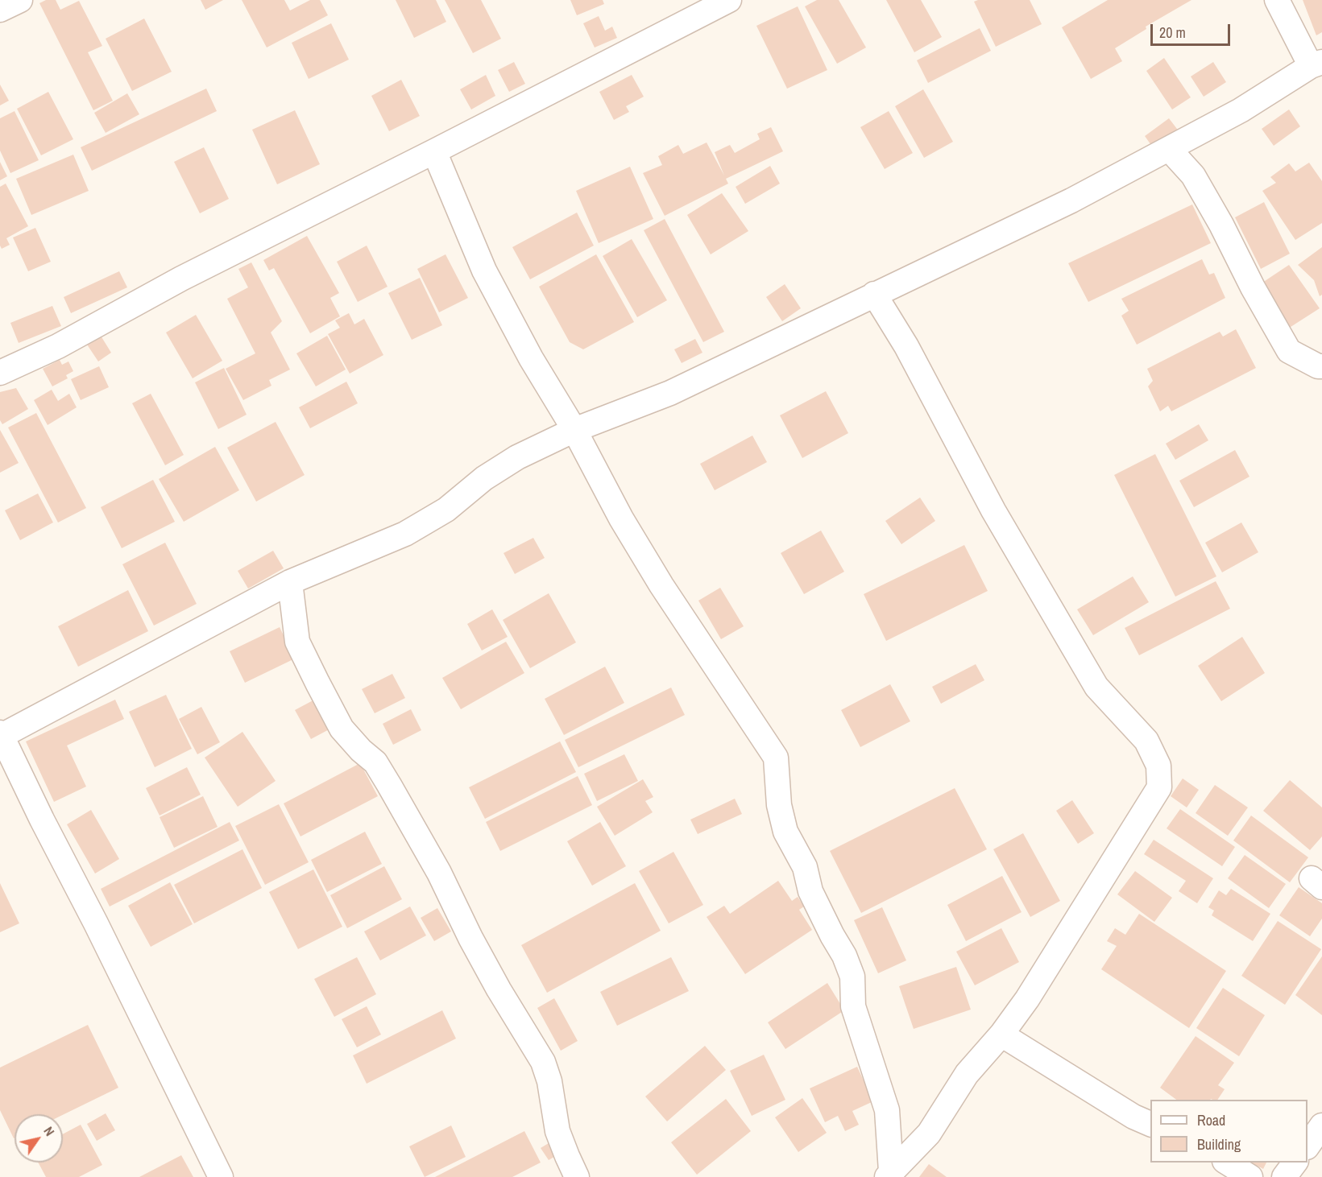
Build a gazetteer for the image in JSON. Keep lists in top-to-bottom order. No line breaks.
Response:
{"legend":["Road","Building"],"scale_bar":"20 m","north":"top right"}
